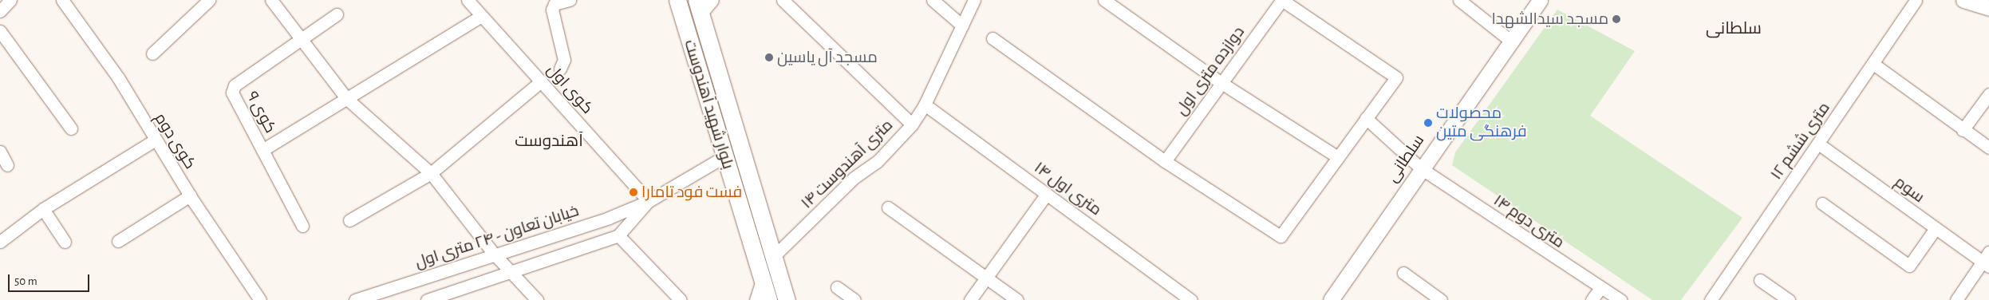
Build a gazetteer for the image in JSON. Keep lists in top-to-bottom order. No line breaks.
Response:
{"streets":{"main road":["بلوار شهید آهندوست"],"street":["دوازده متری اول","کوی اول","کوی ۹","کوی دوم","۱۲ متری ششم","سلطانی","۱۴ متری آهندوست","۱۴ متری اول","سوم","۱۴ متری دوم","خیابان تعاون - ۲۴ متری اول"]},"crossings":[["کوی اول","خیابان تعاون - ۲۴ متری اول"],["بلوار شهید آهندوست","۱۴ متری آهندوست"],["بلوار شهید آهندوست","خیابان تعاون - ۲۴ متری اول"],["۱۲ متری ششم","سوم"],["سلطانی","۱۴ متری دوم"],["۱۴ متری آهندوست","۱۴ متری اول"]],"districts":["سلطانی","آهندوست"],"places":["مسجد سیدالشهدا","مسجد آل یاسین","محصولات فرهنگی متین","فست فود تامارا"],"scale_bar":"50 m"}
